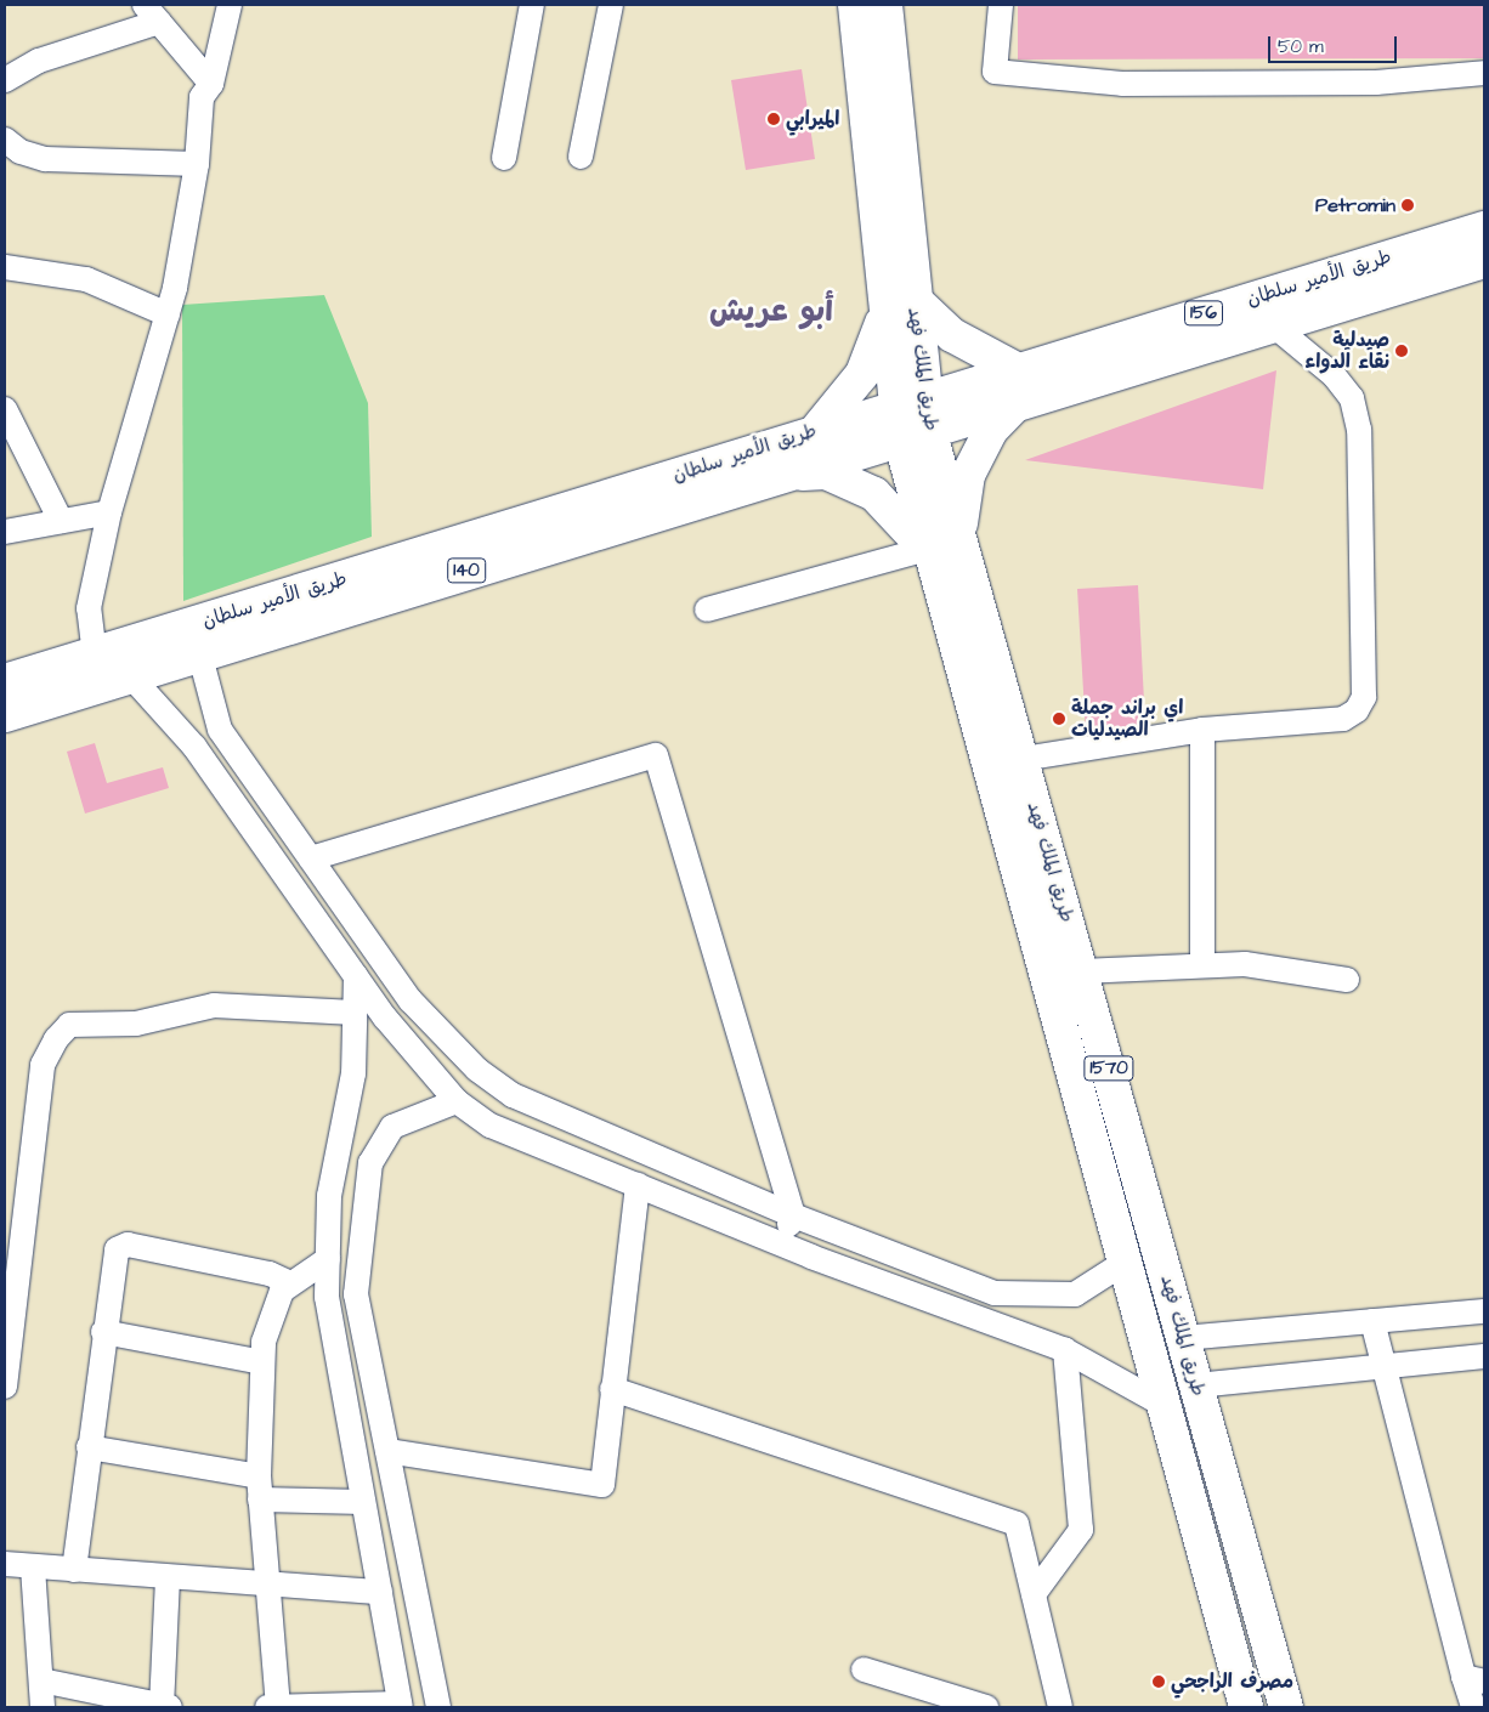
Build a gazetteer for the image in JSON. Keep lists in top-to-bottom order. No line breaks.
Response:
{"streets":{"highway":["طريق الأمير سلطان","156","طريق الملك فهد","140","1570"]},"crossings":[["طريق الأمير سلطان","طريق الملك فهد"]],"districts":["أبو عريش"],"places":["الميرابي","Petromin","صيدلية نقاء الدواء","اي براند جملة الصيدليات","مصرف الراجحي"],"scale_bar":"50 m"}
